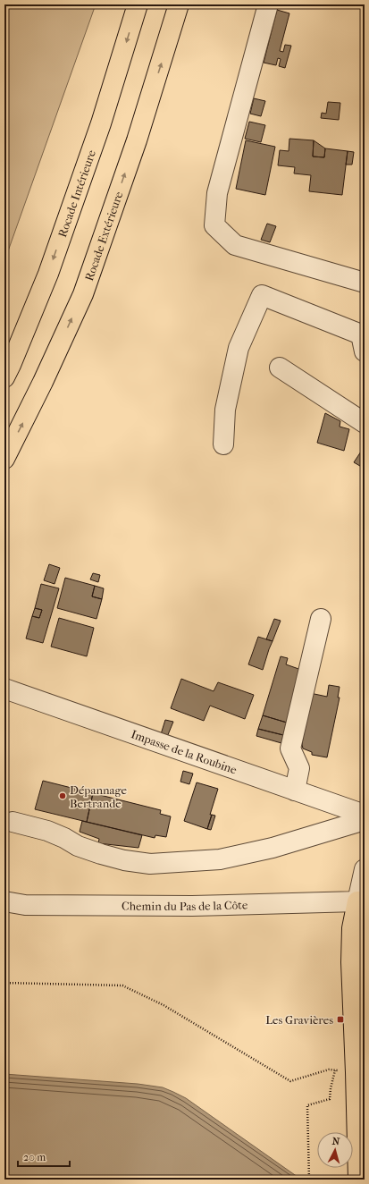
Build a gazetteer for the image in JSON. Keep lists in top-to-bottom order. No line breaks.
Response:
{"streets":{"main road":["Rocade Intérieure","Rocade Extérieure"],"street":["Impasse de la Roubine","Chemin du Pas de la Côte"]},"one_way":["Rocade Intérieure","Rocade Extérieure"],"places":{"other":["Dépannage Bertrande"],"transit":["Les Gravières"]},"scale_bar":"20 m","north":"top"}
